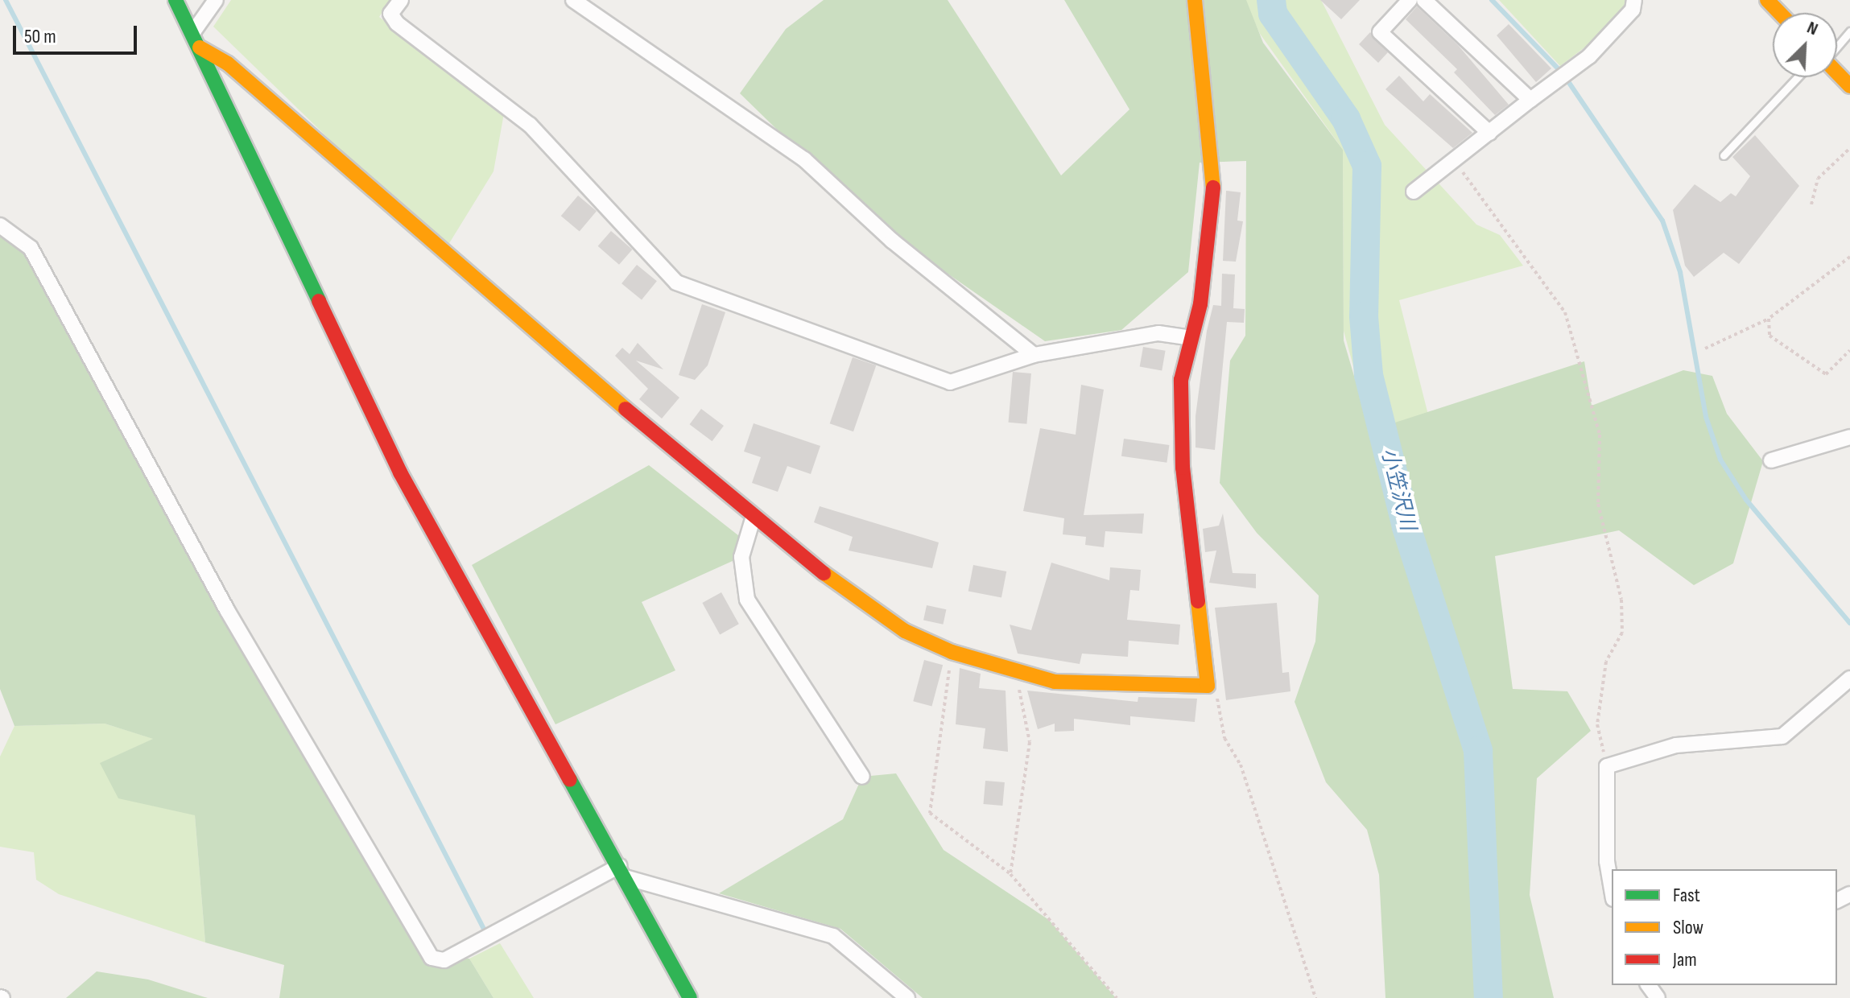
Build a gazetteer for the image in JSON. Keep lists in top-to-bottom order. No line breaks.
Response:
{"water":["小笠沢川"],"legend":["Fast","Slow","Jam"],"scale_bar":"50 m","north":"top right"}
